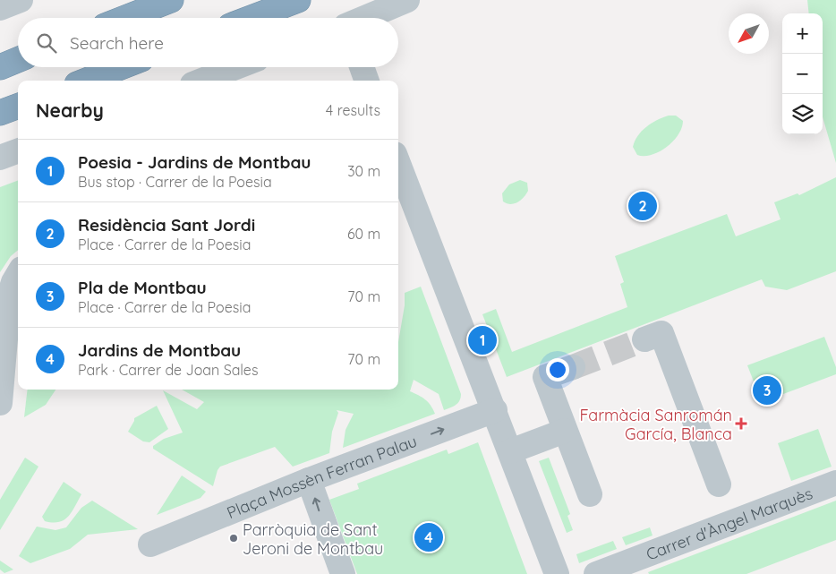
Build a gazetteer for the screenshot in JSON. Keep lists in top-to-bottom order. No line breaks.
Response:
{"streets":{"street":["Plaça Mossèn Ferran Palau","Carrer d'Àngel Marquès"]},"one_way":["Plaça Mossèn Ferran Palau"],"places":{"health":["Farmàcia Sanromán García, Blanca"],"other":["Parròquia de Sant Jeroni de Montbau"]},"north":"bottom left","page":{"map_buttons":["+","−"],"search":"Search here","heading":["Nearby","4 results"],"list":[{"mark":"1","name":"Poesia - Jardins de Montbau","note":"Bus stop · Carrer de la Poesia","value":"30 m"},{"mark":"2","name":"Residència Sant Jordi","note":"Place · Carrer de la Poesia","value":"60 m"},{"mark":"3","name":"Pla de Montbau","note":"Place · Carrer de la Poesia","value":"70 m"},{"mark":"4","name":"Jardins de Montbau","note":"Park · Carrer de Joan Sales","value":"70 m"}],"pins":["2","1","3","4"]}}
